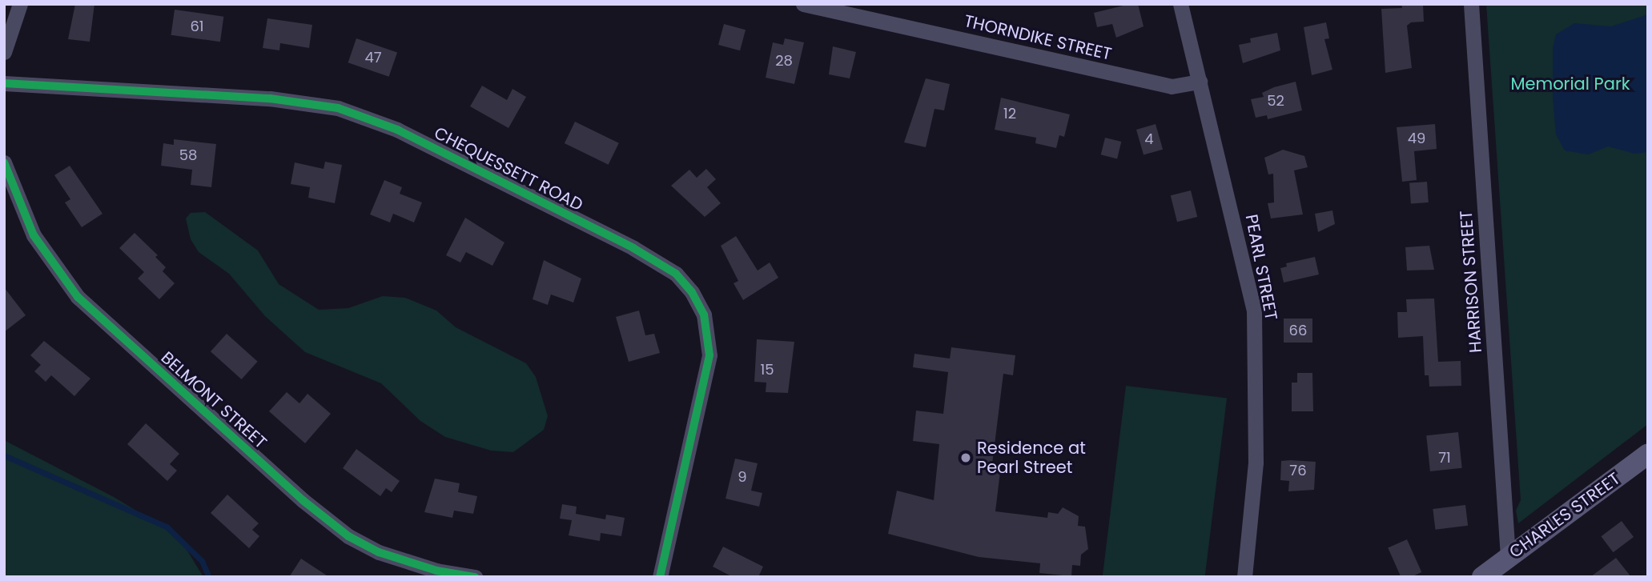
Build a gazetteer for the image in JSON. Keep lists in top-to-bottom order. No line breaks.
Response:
{"streets":{"street":["THORNDIKE STREET","CHEQUESSETT ROAD","PEARL STREET","HARRISON STREET","BELMONT STREET","CHARLES STREET"]},"crossings":[["THORNDIKE STREET","PEARL STREET"],["HARRISON STREET","CHARLES STREET"]],"parks":["Memorial Park"],"places":["Residence at Pearl Street"],"house_numbers":["61","47","28","52","12","49","4","58","66","15","71","76","9"]}
